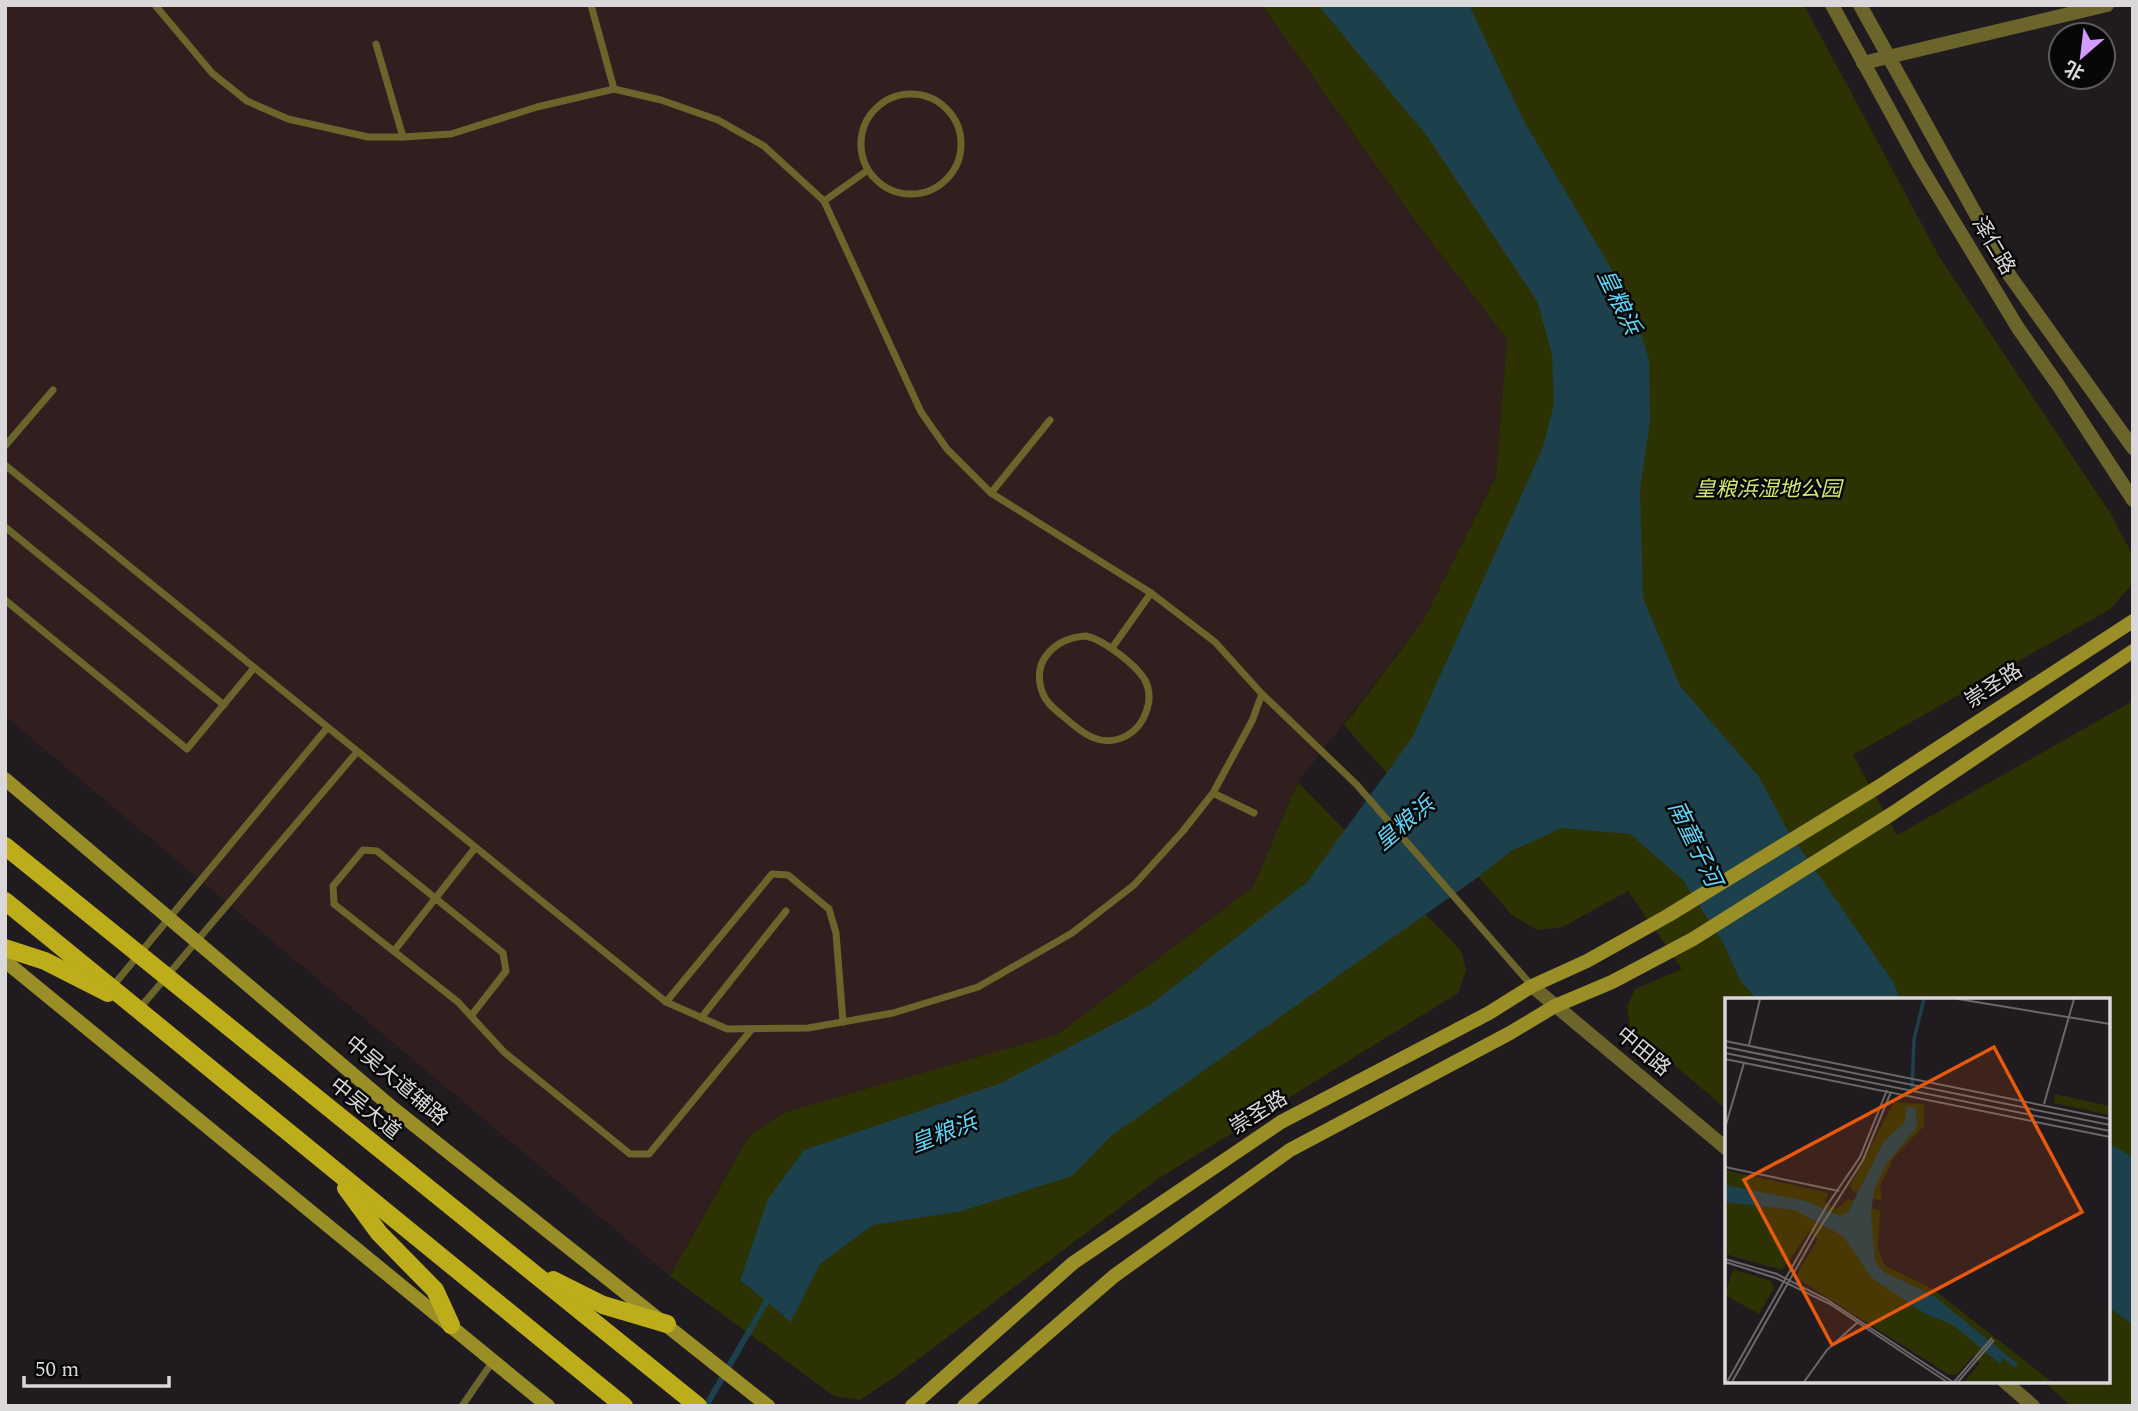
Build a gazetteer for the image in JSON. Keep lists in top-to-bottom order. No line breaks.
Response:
{"streets":{"main road":["崇圣路","中吴大道辅路","中吴大道"],"street":["泽仁路","中田路"]},"crossings":[["崇圣路","中田路"]],"water":["皇粮浜","南童子河"],"parks":["皇粮浜湿地公园"],"scale_bar":"50 m","north":"bottom left"}
